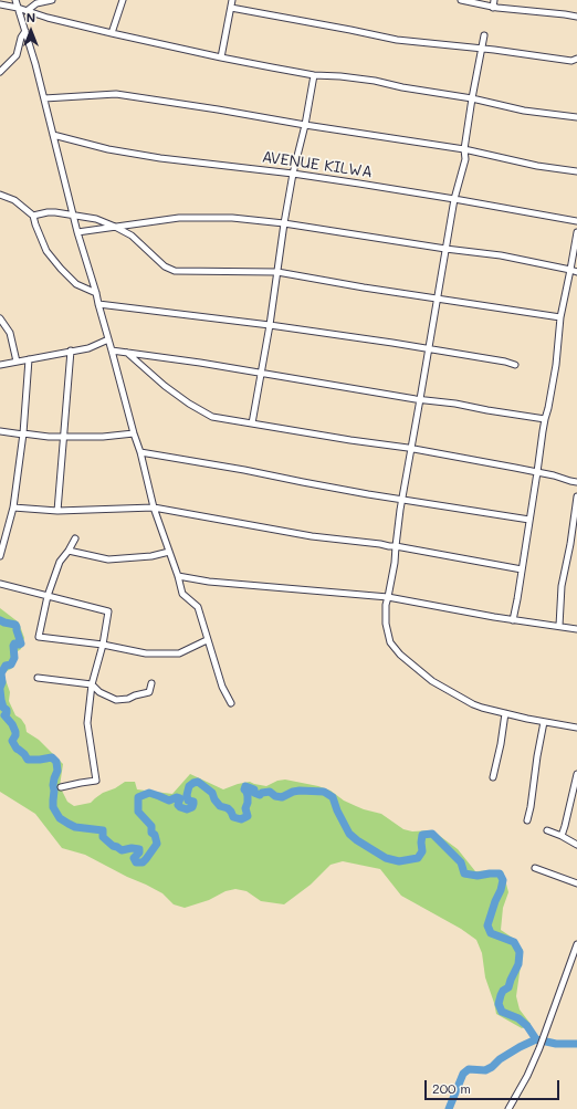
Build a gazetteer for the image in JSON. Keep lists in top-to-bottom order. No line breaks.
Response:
{"streets":{"street":["AVENUE KILWA"]},"scale_bar":"200 m","north":"top"}
